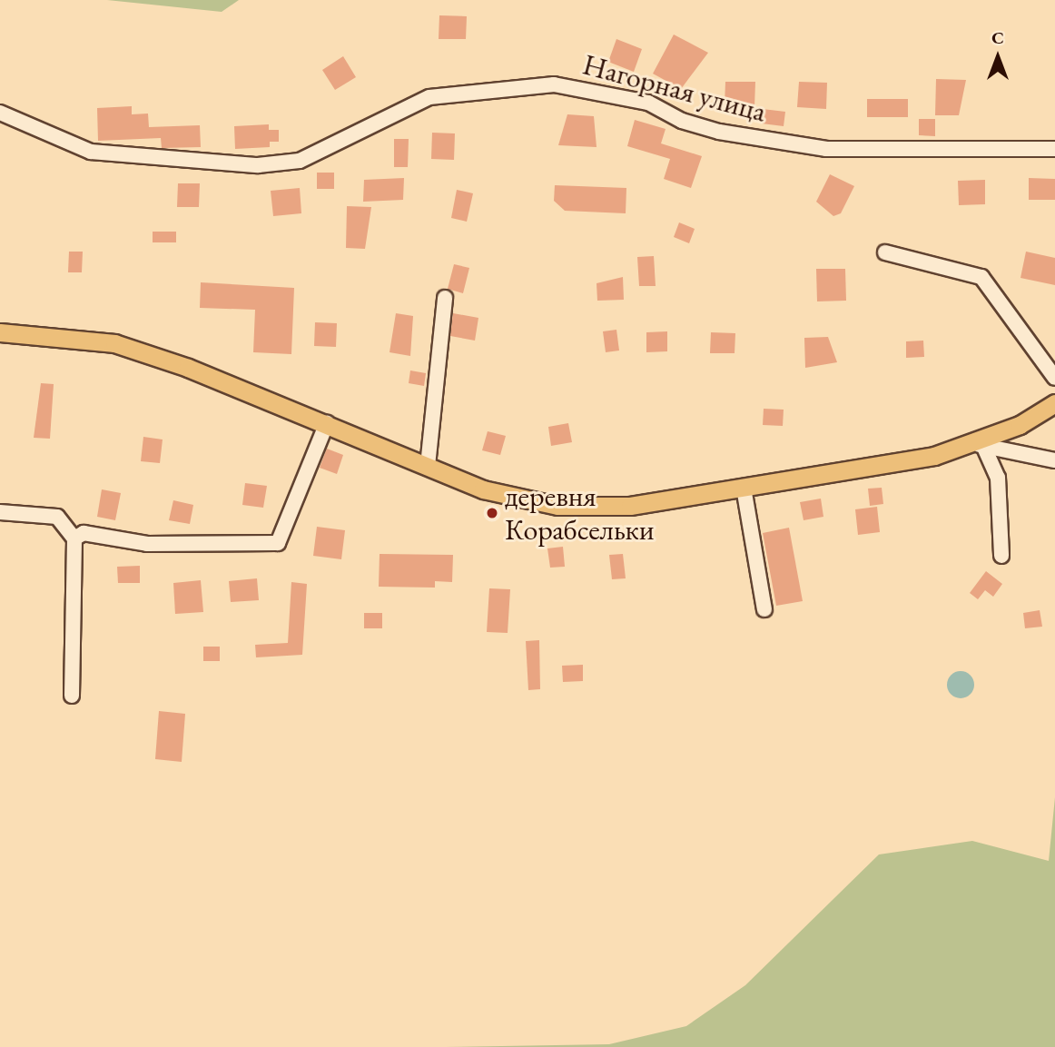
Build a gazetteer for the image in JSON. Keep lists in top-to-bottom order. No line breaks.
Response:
{"streets":{"street":["Нагорная улица"]},"places":["деревня Корабсельки"],"north":"top"}
